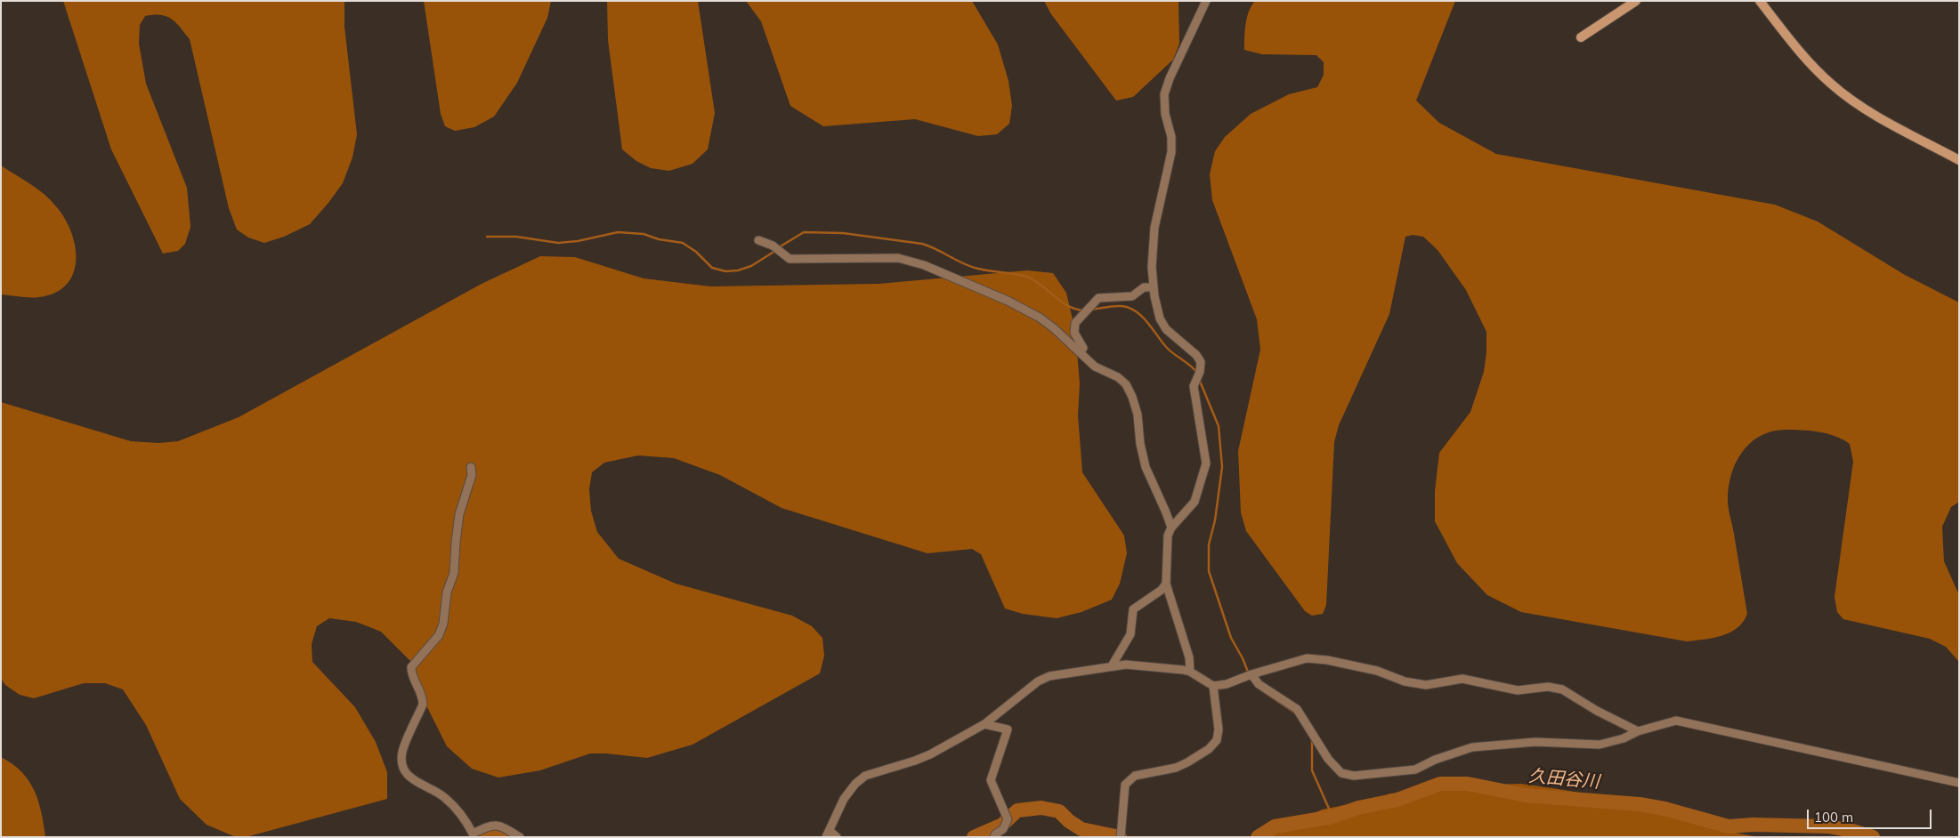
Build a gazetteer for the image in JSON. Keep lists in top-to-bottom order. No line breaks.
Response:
{"water":["久田谷川"],"scale_bar":"100 m"}
